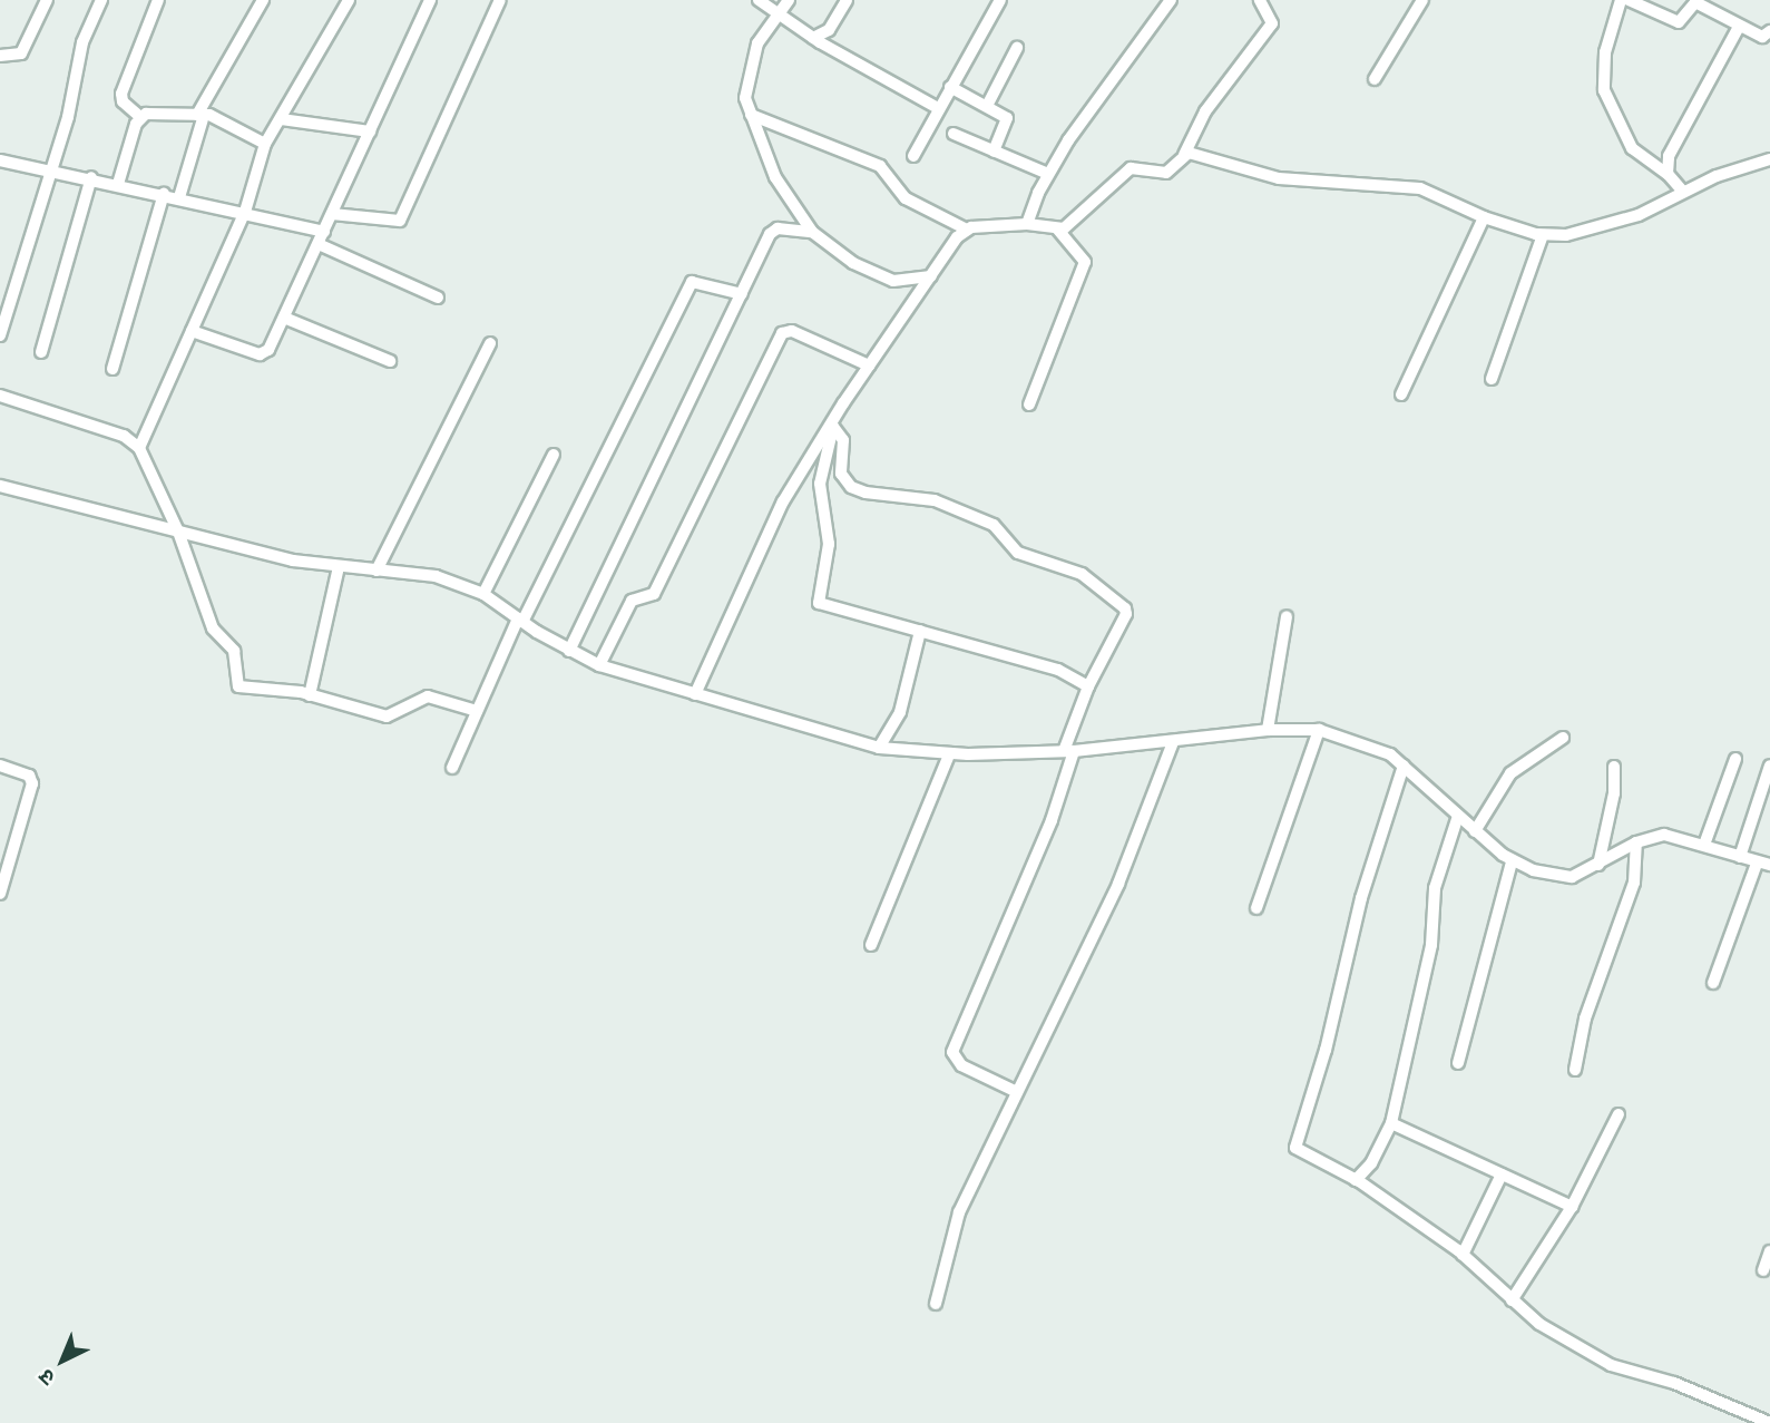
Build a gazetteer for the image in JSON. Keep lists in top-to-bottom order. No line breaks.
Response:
{"north":"bottom left"}
